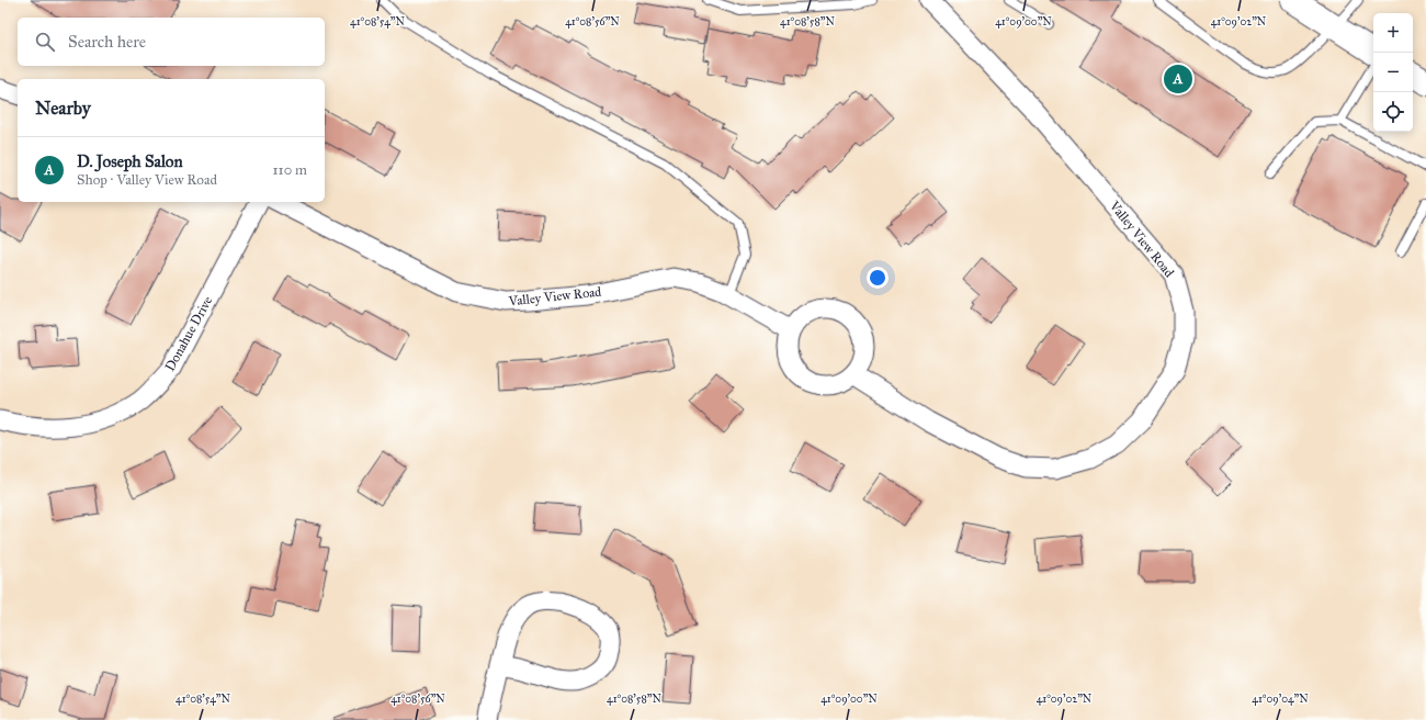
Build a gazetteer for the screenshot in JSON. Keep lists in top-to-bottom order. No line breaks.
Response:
{"streets":{"street":["Valley View Road","Donahue Drive"]},"page":{"map_buttons":["+","−"],"search":"Search here","pins":"A","heading":"Nearby","list":[{"mark":"A","name":"D. Joseph Salon","note":"Shop · Valley View Road","value":"110 m"}]},"coordinates":["41°08'54\"N","41°08'56\"N","41°08'58\"N","41°09'00\"N","41°09'02\"N","41°09'04\"N"]}
